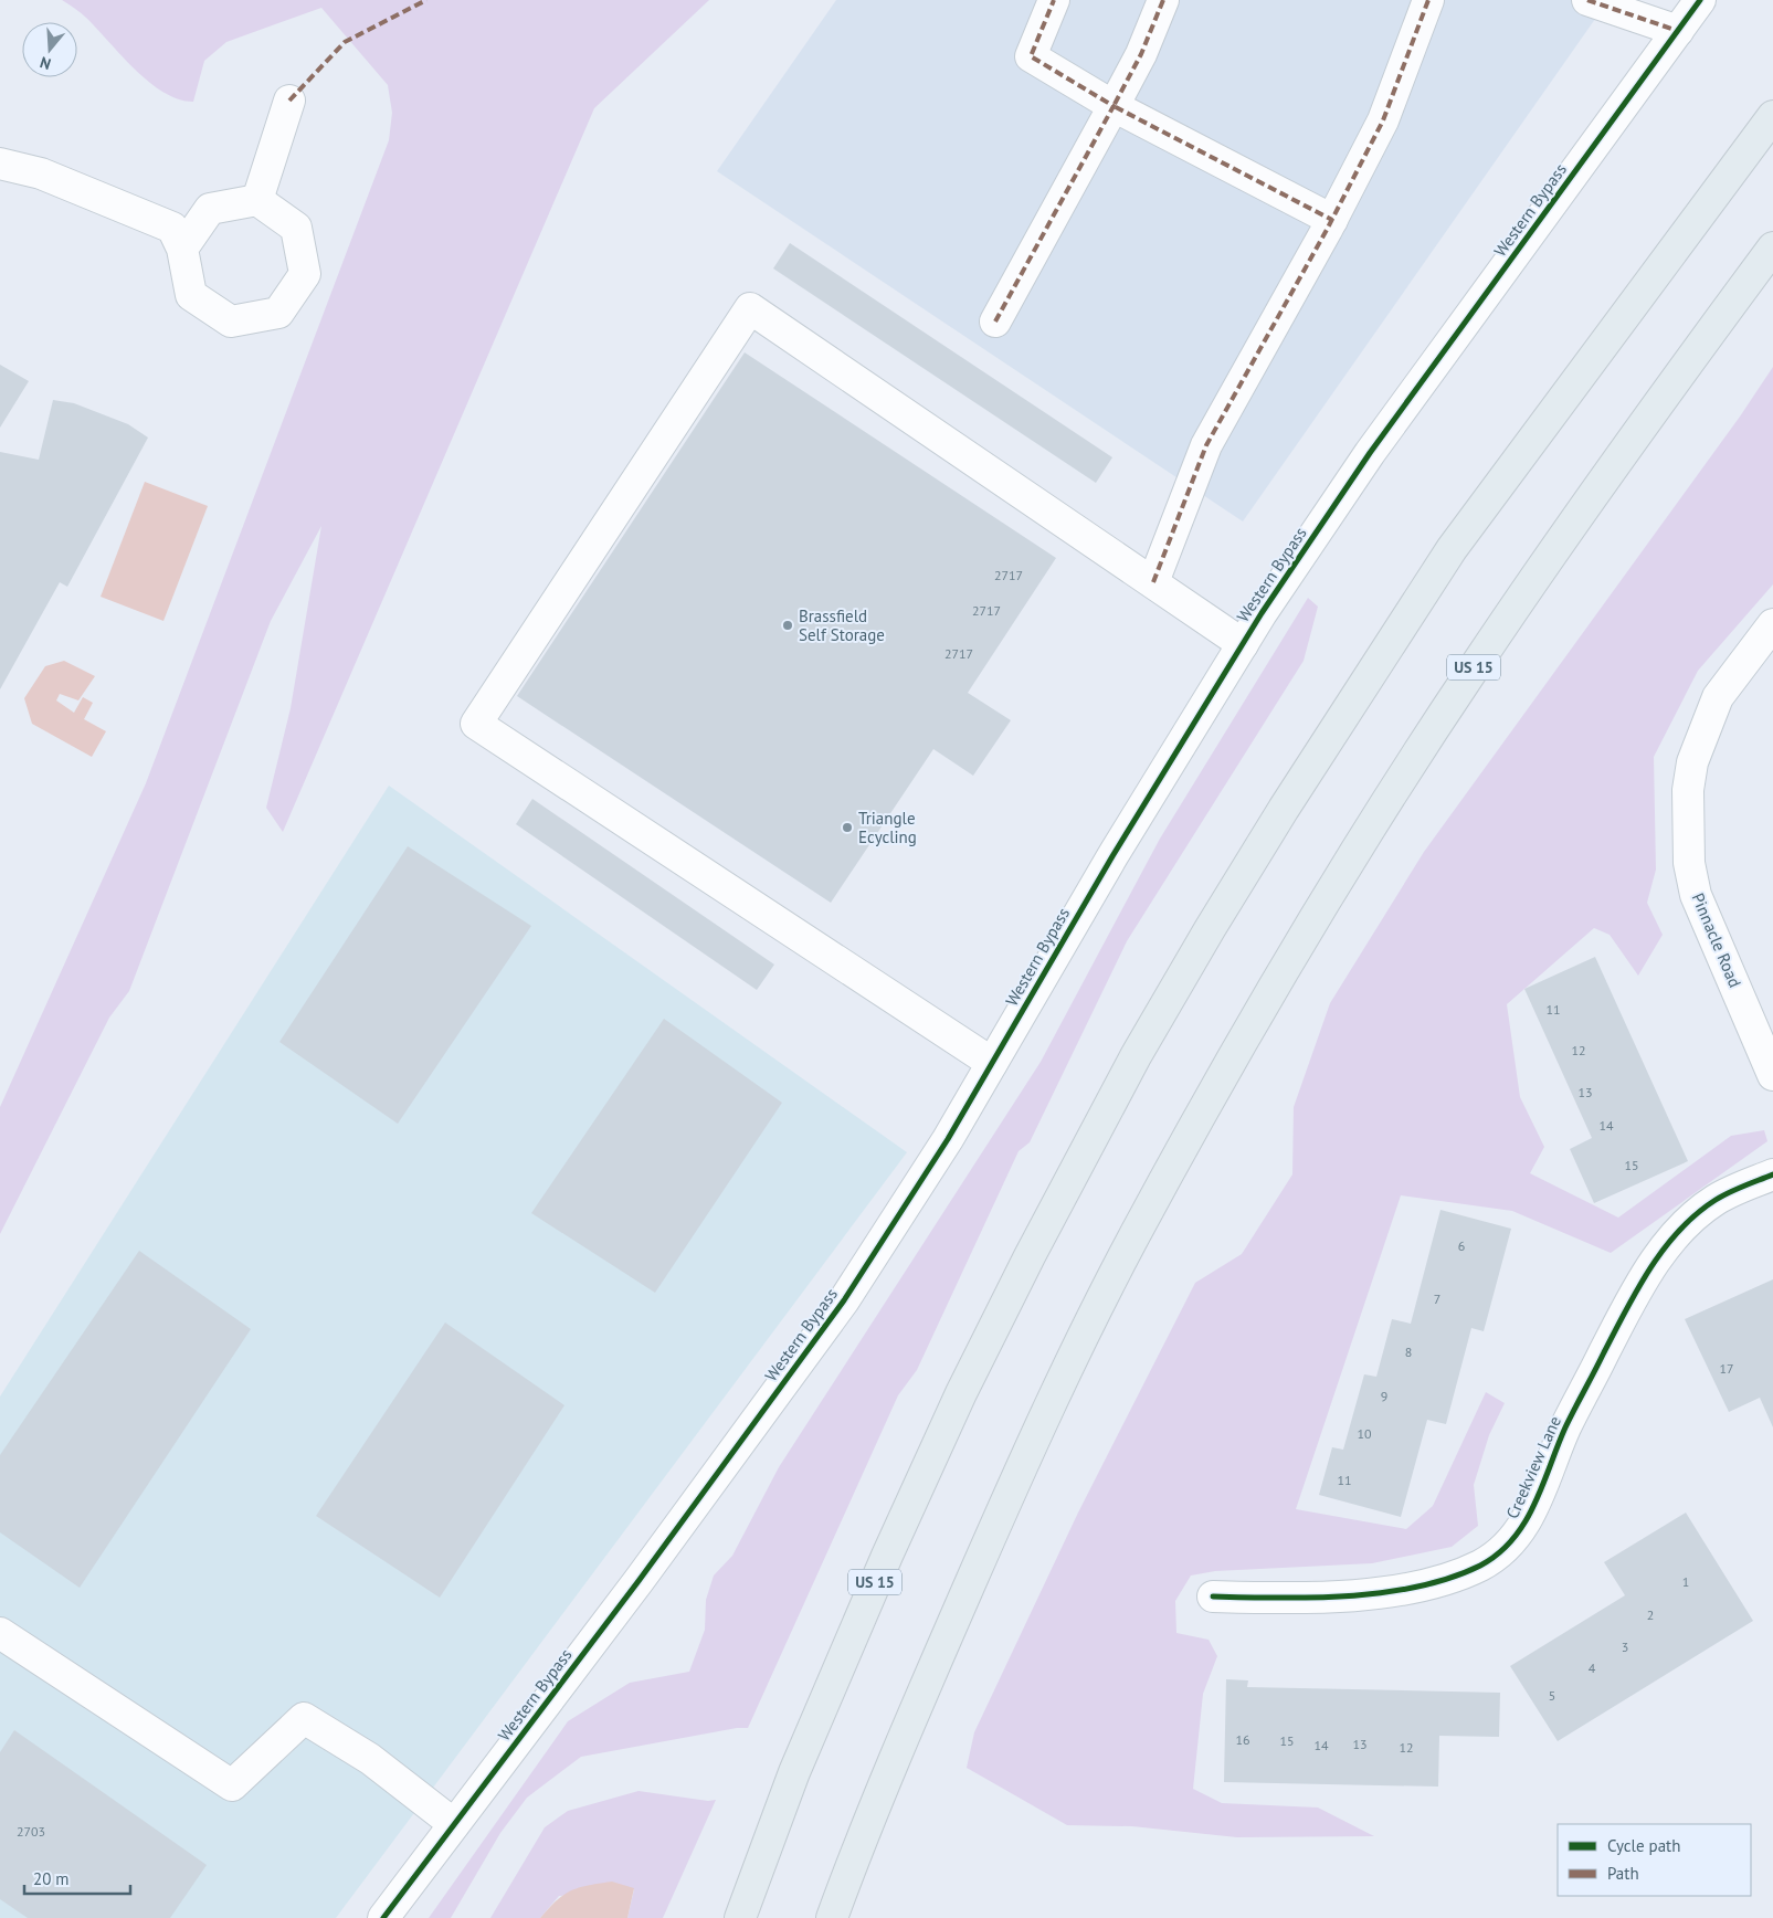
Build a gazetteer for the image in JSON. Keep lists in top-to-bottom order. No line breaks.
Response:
{"streets":{"highway":["US 15"],"street":["Western Bypass","Pinnacle Road","Creekview Lane"]},"places":["Brassfield Self Storage","Triangle Ecycling"],"house_numbers":["2717","2717","2717","11","12","13","14","15","6","7","8","17","9","10","11","1","2","3","4","5","16","15","13","14","12","2703"],"legend":["Cycle path","Path"],"scale_bar":"20 m","north":"bottom"}
